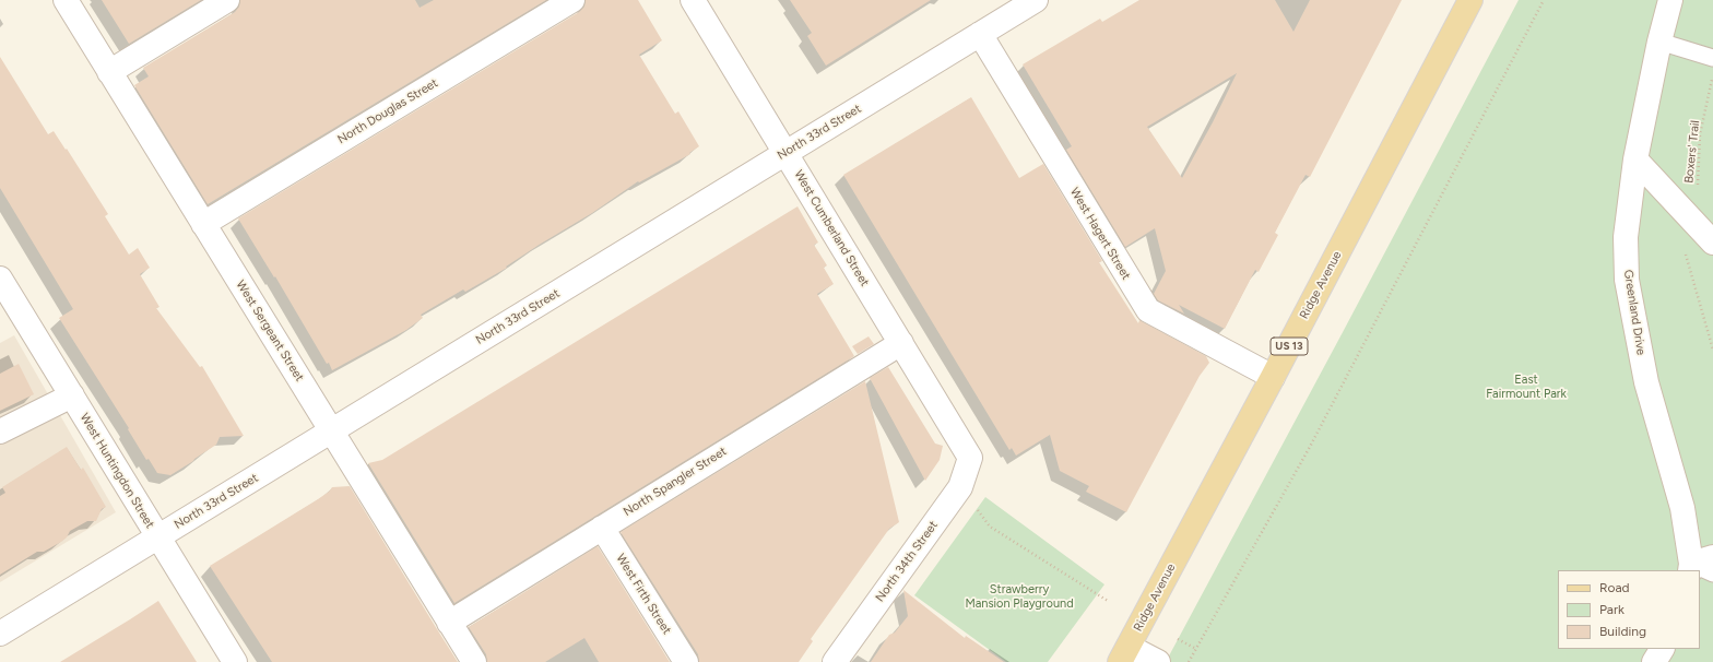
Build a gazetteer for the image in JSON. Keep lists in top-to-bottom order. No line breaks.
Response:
{"streets":{"main road":["Ridge Avenue","US 13"],"street":["North Douglas Street","North 33rd Street","West Cumberland Street","West Hagert Street","Greenland Drive","West Sergeant Street","West Huntingdon Street","North Spangler Street","North 34th Street","West Firth Street"],"path":["Boxers' Trail"]},"crossings":[["North Douglas Street","West Sergeant Street"],["North 33rd Street","West Cumberland Street"],["North 33rd Street","West Hagert Street"],["North 33rd Street","West Sergeant Street"],["North 33rd Street","West Huntingdon Street"],["West Cumberland Street","North Spangler Street"],["West Cumberland Street","North 34th Street"],["West Hagert Street","Ridge Avenue"],["West Sergeant Street","North Spangler Street"],["North Spangler Street","West Firth Street"]],"parks":["East Fairmount Park","Strawberry Mansion Playground"],"legend":["Road","Park","Building"]}
